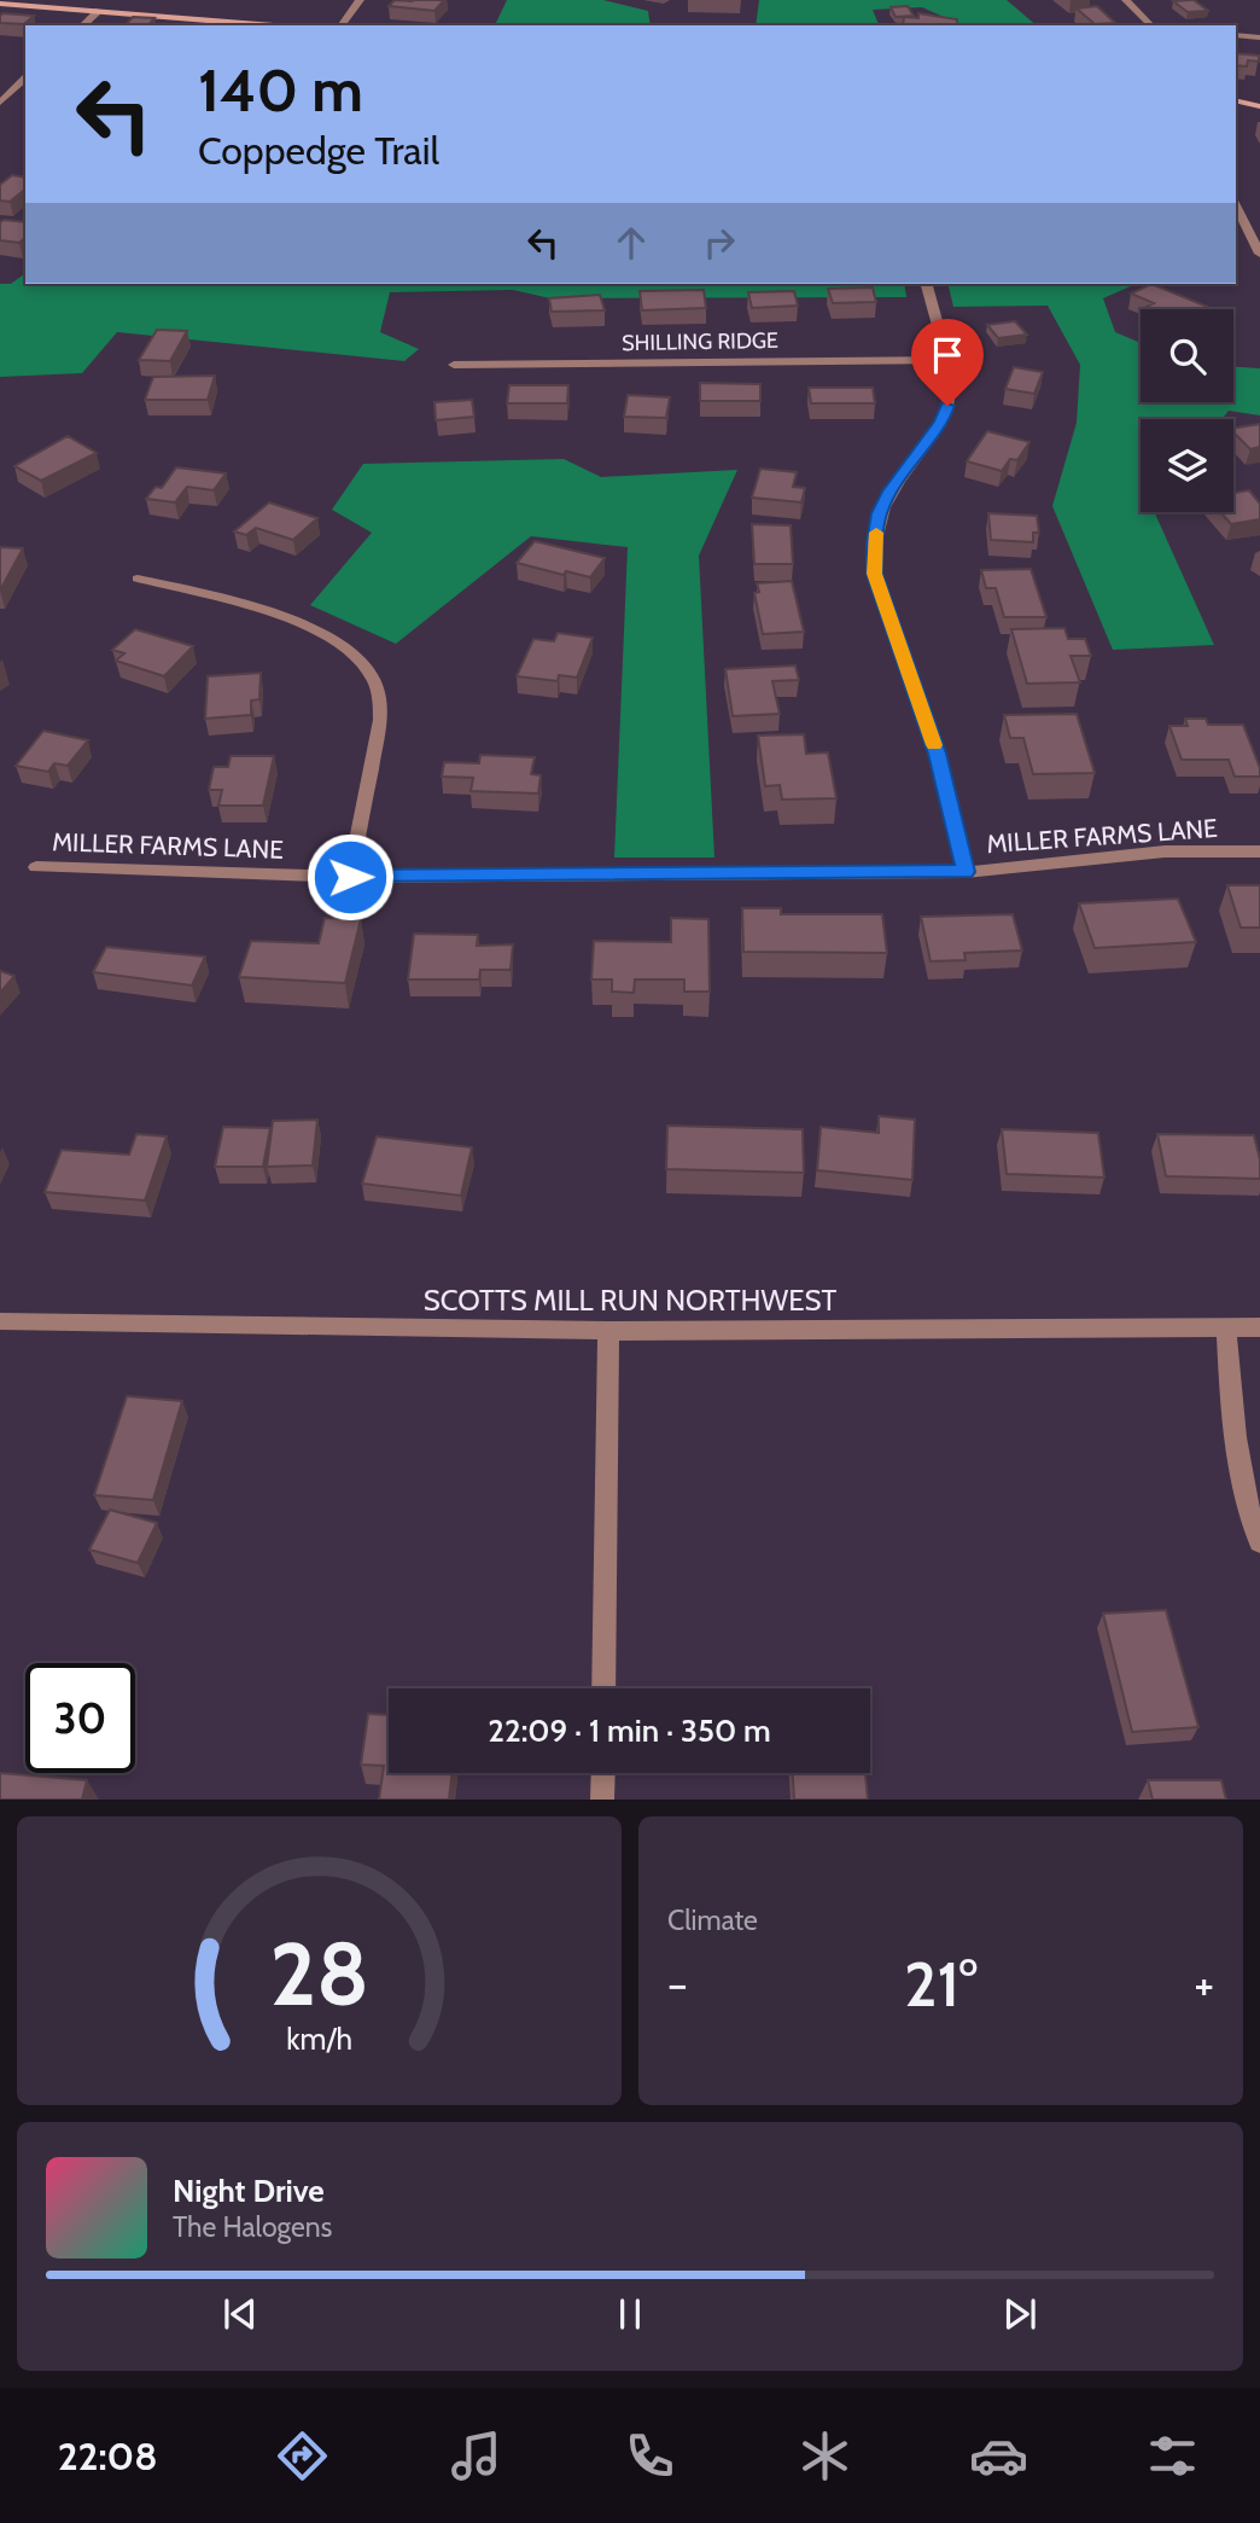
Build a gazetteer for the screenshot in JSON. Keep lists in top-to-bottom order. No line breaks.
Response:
{"streets":{"street":["SHILLING RIDGE","MILLER FARMS LANE","SCOTTS MILL RUN NORTHWEST"]},"page":{"turn":["140 m","Coppedge Trail"],"limit":"30","trip":"22:09 · 1 min · 350 m","tile":"Climate","heat":["−","21°","+"],"song":["Night Drive","The Halogens"],"tabs":"22:08","gauge":["28","km/h"]}}
